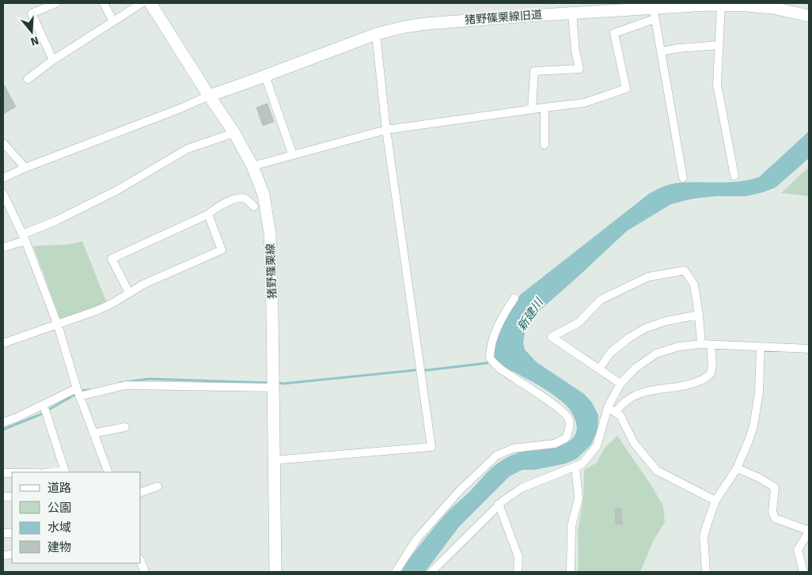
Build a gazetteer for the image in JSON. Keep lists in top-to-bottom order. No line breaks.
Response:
{"streets":{"street":["猪野篠栗線旧道","猪野篠栗線"]},"crossings":[["猪野篠栗線旧道","猪野篠栗線"]],"water":["新建川"],"legend":["道路","公園","水域","建物"],"north":"bottom"}
